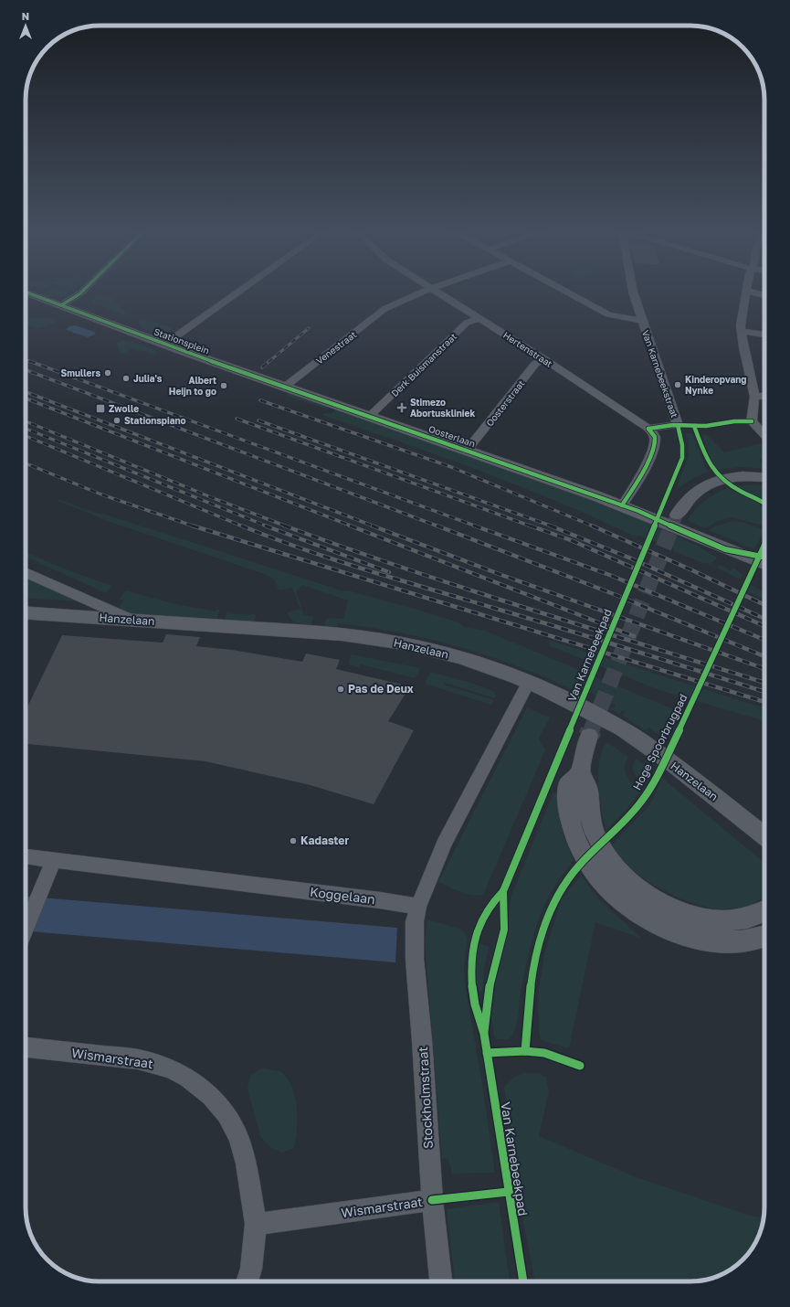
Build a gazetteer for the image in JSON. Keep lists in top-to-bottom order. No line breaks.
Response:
{"streets":{"street":["Stationsplein","Venestraat","Hertenstraat","Derk Buismanstraat","Van Karnebeekstraat","Oosterstraat","Oosterlaan","Hanzelaan","Koggelaan","Wismarstraat","Stockholmstraat"],"cycle path":["Van Karnebeekpad","Hoge Spoorbrugpad"]},"crossings":[["Stationsplein","Venestraat"],["Stationsplein","Oosterlaan"],["Venestraat","Oosterlaan"],["Hertenstraat","Derk Buismanstraat"],["Hertenstraat","Van Karnebeekstraat"],["Hertenstraat","Oosterstraat"],["Derk Buismanstraat","Oosterlaan"],["Oosterstraat","Oosterlaan"],["Koggelaan","Stockholmstraat"],["Wismarstraat","Stockholmstraat"]],"places":{"other":["Smullers","Julia's","Kinderopvang Nynke","Albert Heijn to go","Stationspiano","Pas de Deux","Kadaster"],"health":["Stimezo Abortuskliniek"],"transit":["Zwolle"]},"north":"top"}
